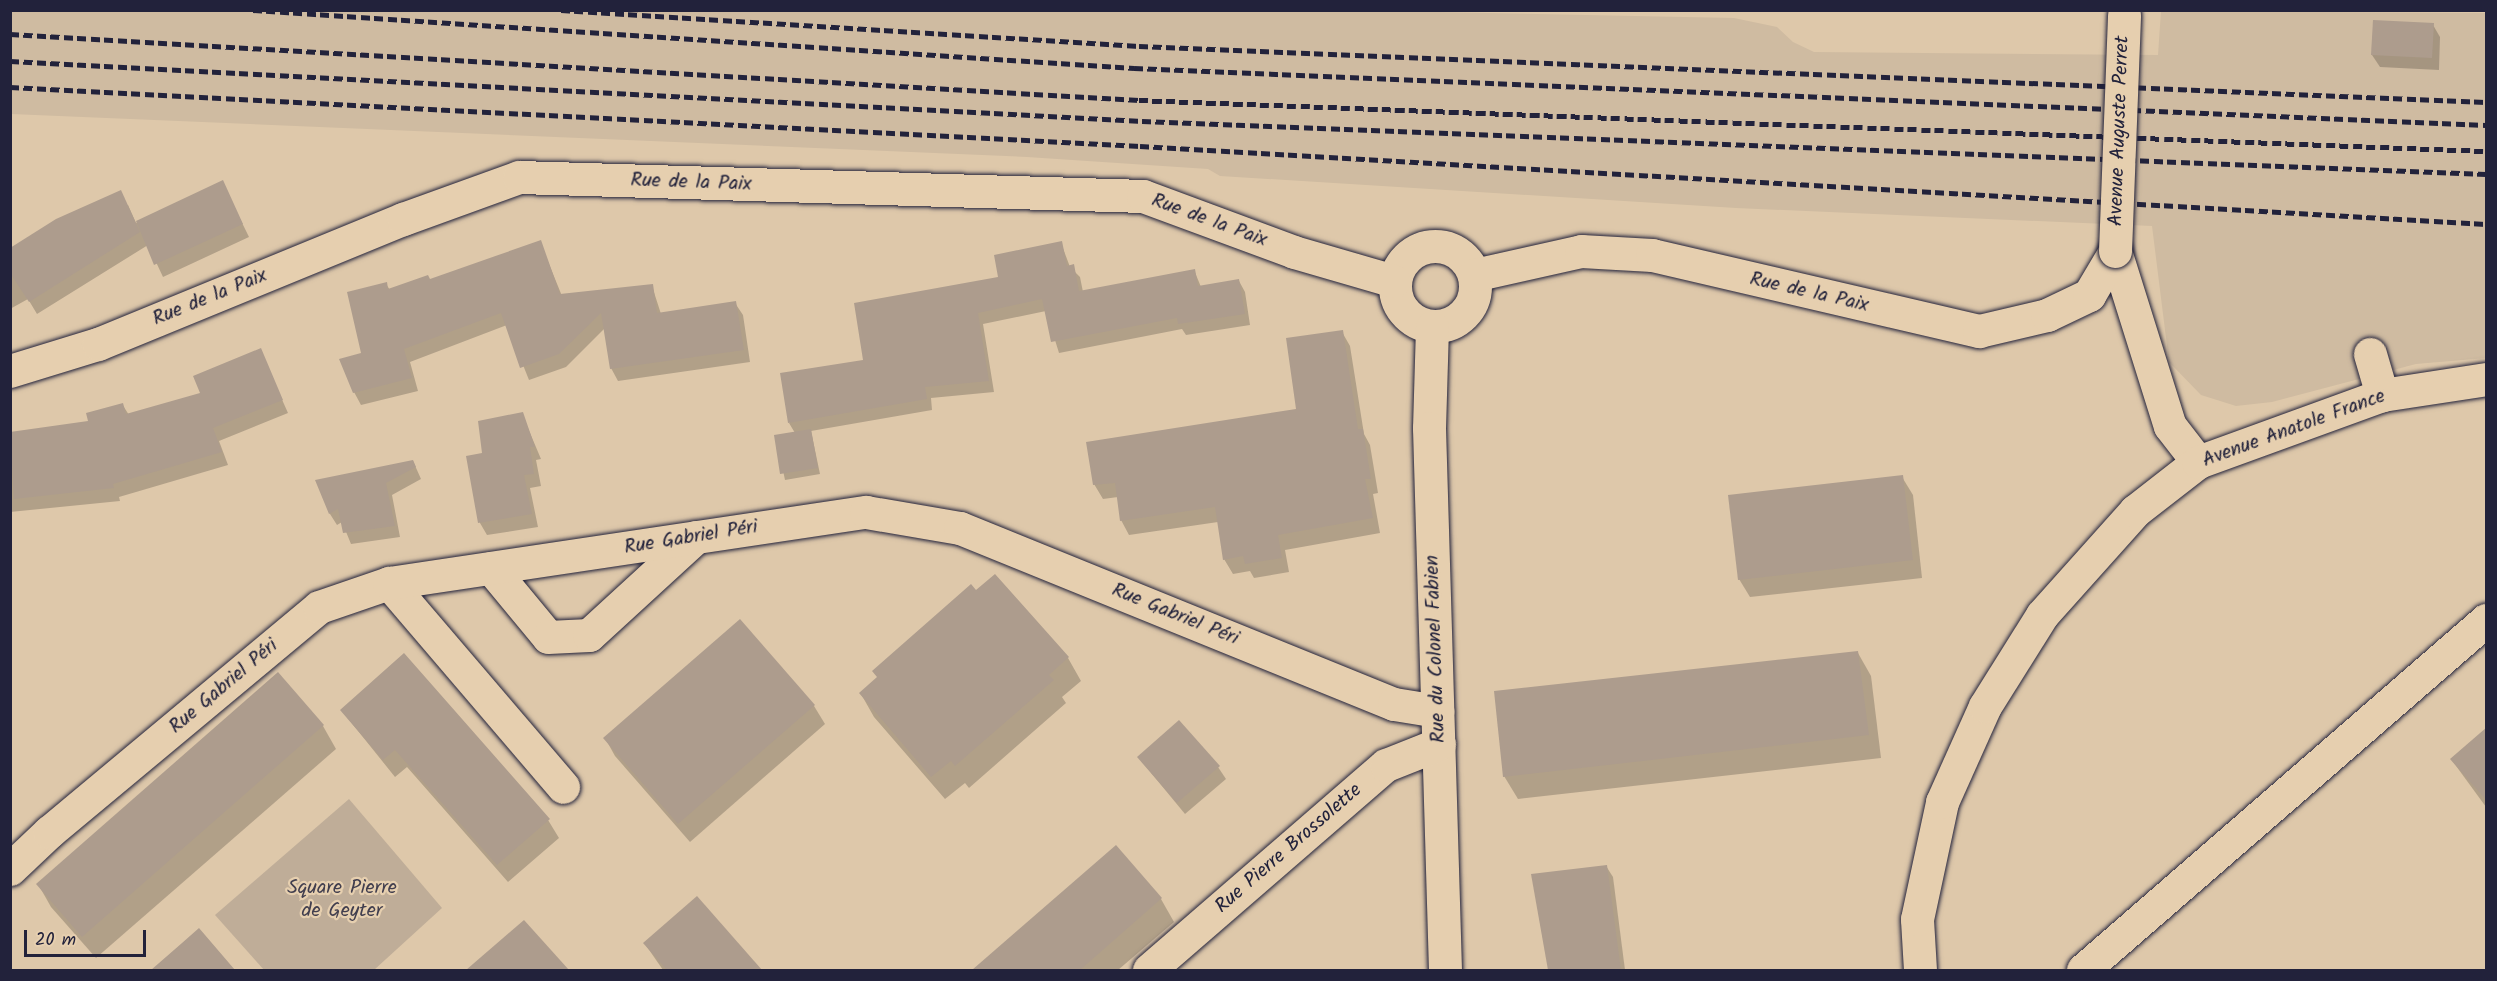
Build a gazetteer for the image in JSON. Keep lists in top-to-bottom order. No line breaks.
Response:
{"streets":{"street":["Avenue Auguste Perret","Rue de la Paix","Avenue Anatole France","Rue Gabriel Péri","Rue du Colonel Fabien","Rue Pierre Brossolette"]},"crossings":[["Avenue Auguste Perret","Rue de la Paix"],["Rue de la Paix","Rue du Colonel Fabien"],["Rue Gabriel Péri","Rue du Colonel Fabien"],["Rue du Colonel Fabien","Rue Pierre Brossolette"]],"parks":["Square Pierre de Geyter"],"scale_bar":"20 m"}
